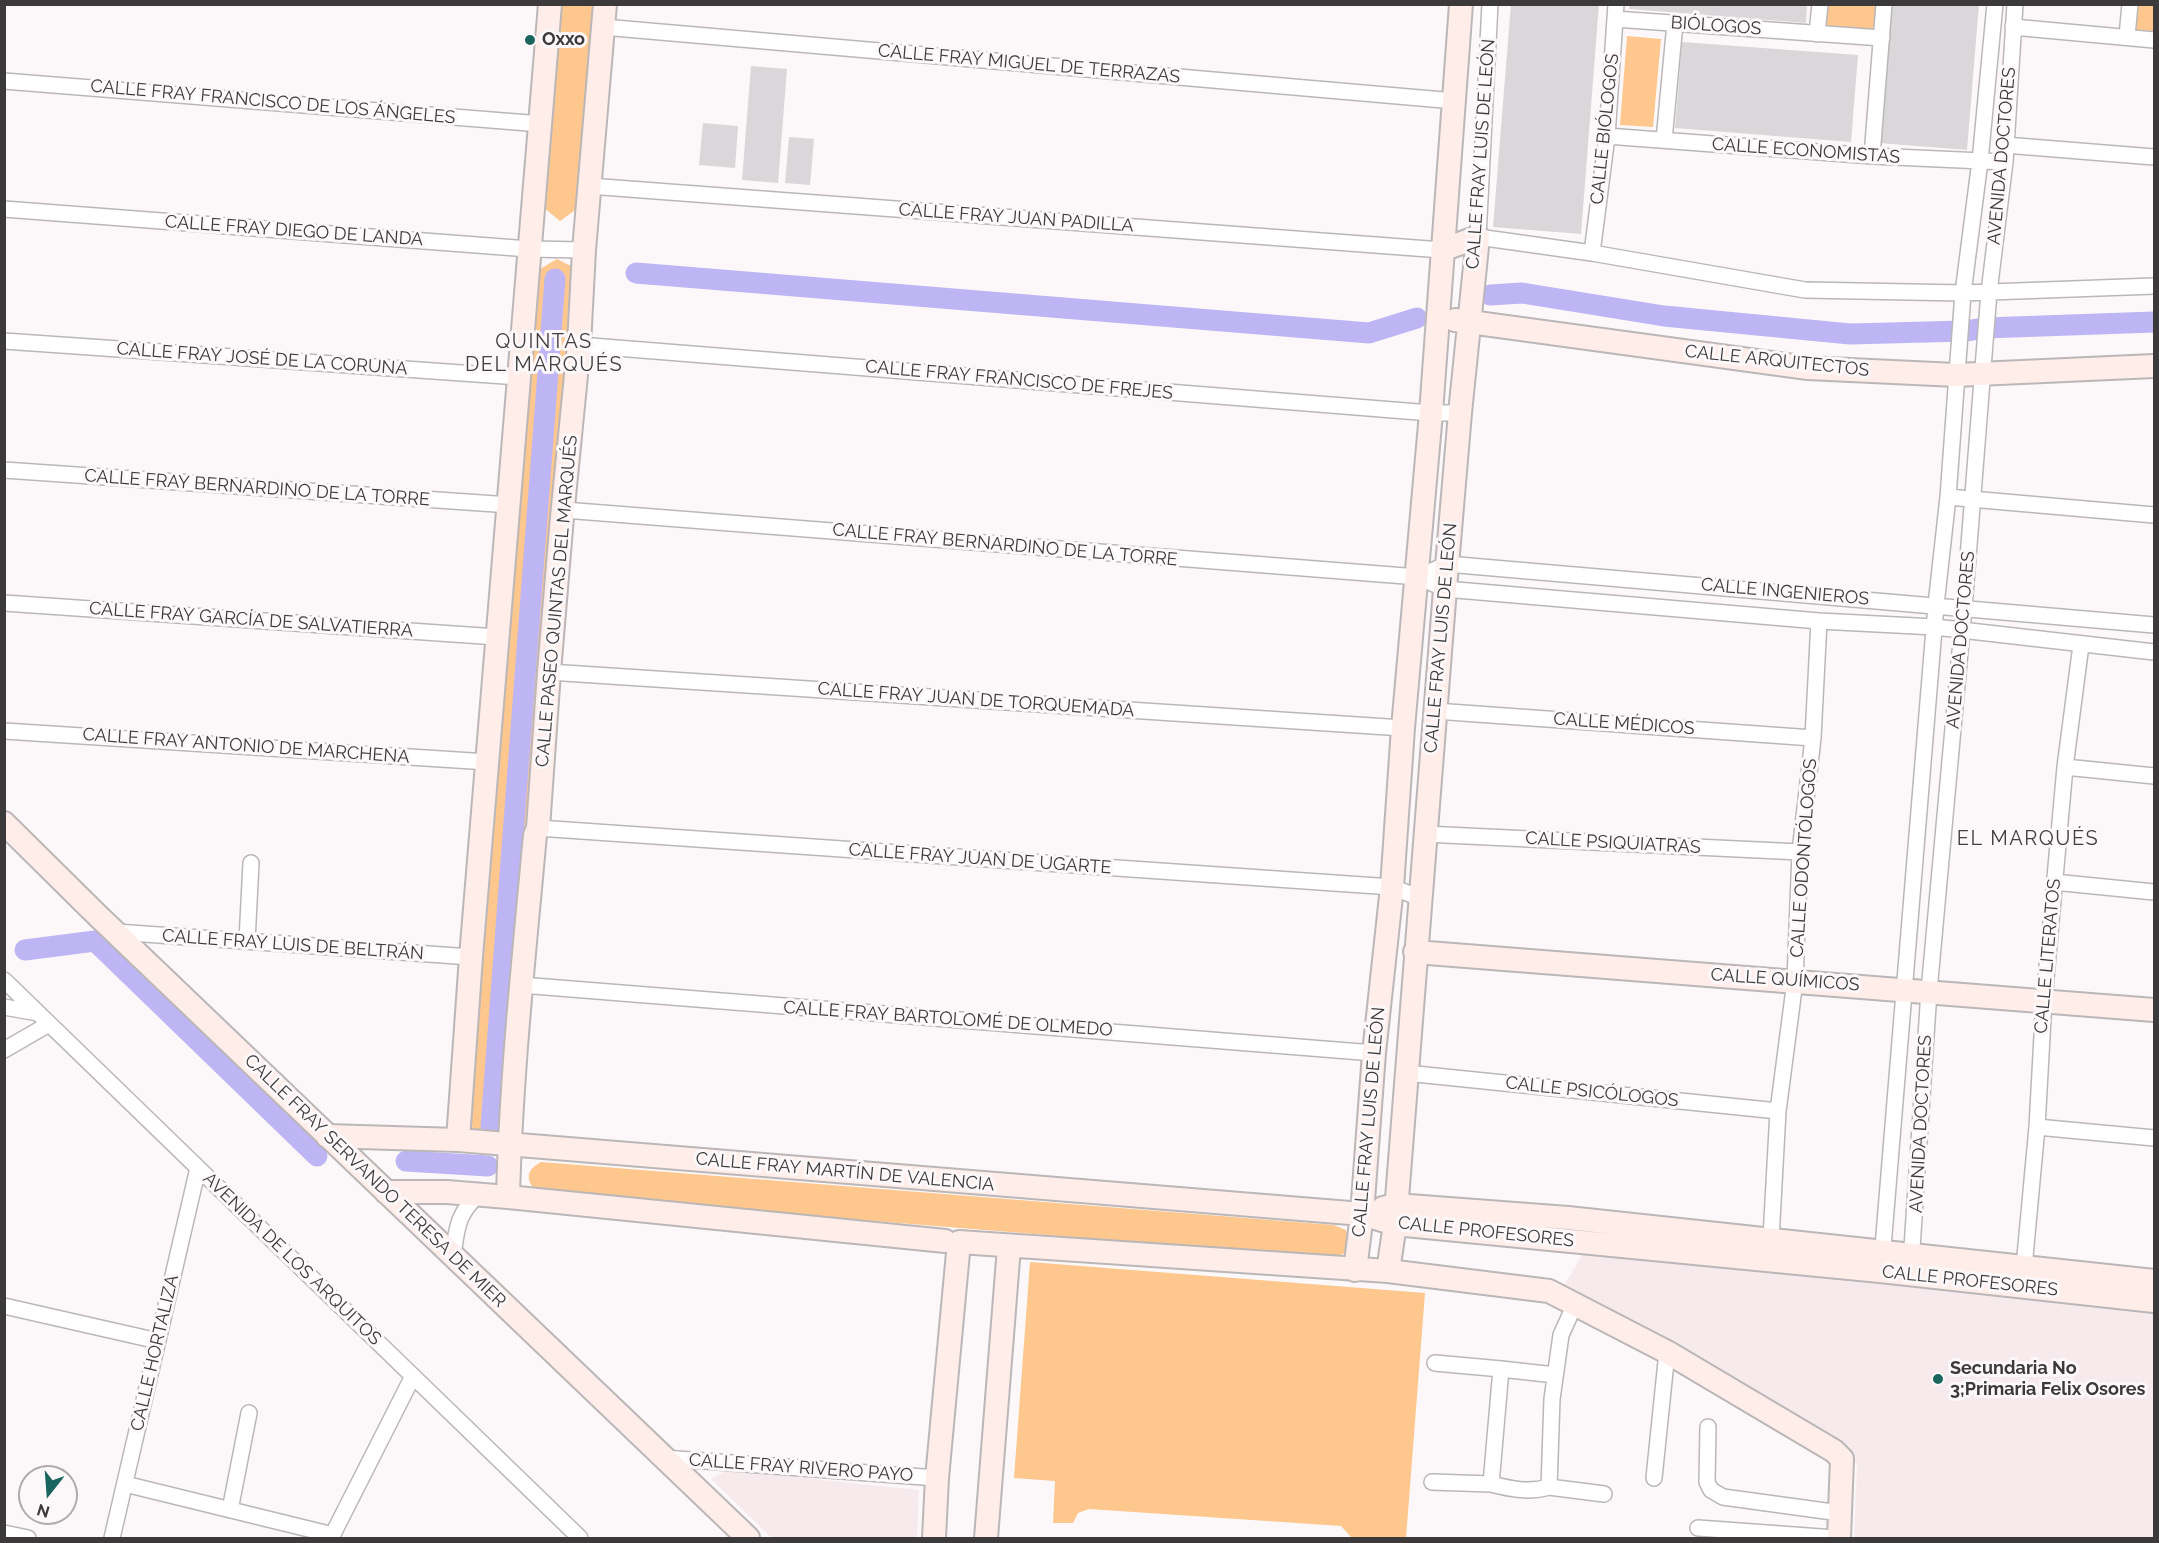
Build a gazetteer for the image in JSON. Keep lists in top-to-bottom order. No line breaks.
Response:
{"streets":{"street":["BIÓLOGOS","CALLE FRAY MIGUEL DE TERRAZAS","CALLE FRAY FRANCISCO DE LOS ÁNGELES","CALLE BIÓLOGOS","CALLE ECONOMISTAS","CALLE FRAY LUIS DE LEÓN","AVENIDA DOCTORES","CALLE FRAY JUAN PADILLA","CALLE FRAY DIEGO DE LANDA","CALLE FRAY JOSÉ DE LA CORUNA","CALLE ARQUITECTOS","CALLE FRAY FRANCISCO DE FREJES","CALLE FRAY BERNARDINO DE LA TORRE","CALLE INGENIEROS","CALLE PASEO QUINTAS DEL MARQUÉS","CALLE FRAY GARCÍA DE SALVATIERRA","CALLE FRAY JUAN DE TORQUEMADA","CALLE MÉDICOS","CALLE FRAY ANTONIO DE MARCHENA","CALLE PSIQUIATRAS","CALLE ODONTÓLOGOS","CALLE FRAY JUAN DE UGARTE","CALLE FRAY LUIS DE BELTRÁN","CALLE LITERATOS","CALLE QUÍMICOS","CALLE FRAY BARTOLOMÉ DE OLMEDO","CALLE PSICÓLOGOS","CALLE FRAY MARTÍN DE VALENCIA","CALLE FRAY SERVANDO TERESA DE MIER","CALLE PROFESORES","AVENIDA DE LOS ARQUITOS","CALLE HORTALIZA","CALLE FRAY RIVERO PAYO"]},"crossings":[["BIÓLOGOS","CALLE BIÓLOGOS"],["CALLE FRAY MIGUEL DE TERRAZAS","CALLE FRAY LUIS DE LEÓN"],["CALLE FRAY MIGUEL DE TERRAZAS","CALLE PASEO QUINTAS DEL MARQUÉS"],["CALLE BIÓLOGOS","CALLE ECONOMISTAS"],["CALLE ECONOMISTAS","AVENIDA DOCTORES"],["CALLE FRAY LUIS DE LEÓN","CALLE FRAY JUAN PADILLA"],["CALLE FRAY LUIS DE LEÓN","CALLE ARQUITECTOS"],["CALLE FRAY LUIS DE LEÓN","CALLE FRAY FRANCISCO DE FREJES"],["CALLE FRAY LUIS DE LEÓN","CALLE FRAY BERNARDINO DE LA TORRE"],["CALLE FRAY LUIS DE LEÓN","CALLE INGENIEROS"],["CALLE FRAY LUIS DE LEÓN","CALLE FRAY JUAN DE TORQUEMADA"],["CALLE FRAY LUIS DE LEÓN","CALLE MÉDICOS"],["CALLE FRAY LUIS DE LEÓN","CALLE PSIQUIATRAS"],["CALLE FRAY LUIS DE LEÓN","CALLE FRAY JUAN DE UGARTE"],["CALLE FRAY LUIS DE LEÓN","CALLE QUÍMICOS"],["CALLE FRAY LUIS DE LEÓN","CALLE FRAY BARTOLOMÉ DE OLMEDO"],["CALLE FRAY LUIS DE LEÓN","CALLE PSICÓLOGOS"],["CALLE FRAY LUIS DE LEÓN","CALLE FRAY MARTÍN DE VALENCIA"],["CALLE FRAY LUIS DE LEÓN","CALLE PROFESORES"],["AVENIDA DOCTORES","CALLE ARQUITECTOS"],["AVENIDA DOCTORES","CALLE INGENIEROS"],["AVENIDA DOCTORES","CALLE QUÍMICOS"],["AVENIDA DOCTORES","CALLE PROFESORES"],["CALLE FRAY JUAN PADILLA","CALLE PASEO QUINTAS DEL MARQUÉS"],["CALLE FRAY DIEGO DE LANDA","CALLE PASEO QUINTAS DEL MARQUÉS"],["CALLE FRAY FRANCISCO DE FREJES","CALLE PASEO QUINTAS DEL MARQUÉS"],["CALLE FRAY BERNARDINO DE LA TORRE","CALLE INGENIEROS"],["CALLE FRAY BERNARDINO DE LA TORRE","CALLE PASEO QUINTAS DEL MARQUÉS"],["CALLE INGENIEROS","CALLE ODONTÓLOGOS"],["CALLE INGENIEROS","CALLE LITERATOS"],["CALLE PASEO QUINTAS DEL MARQUÉS","CALLE FRAY JUAN DE TORQUEMADA"],["CALLE PASEO QUINTAS DEL MARQUÉS","CALLE FRAY JUAN DE UGARTE"],["CALLE PASEO QUINTAS DEL MARQUÉS","CALLE FRAY BARTOLOMÉ DE OLMEDO"],["CALLE PASEO QUINTAS DEL MARQUÉS","CALLE FRAY MARTÍN DE VALENCIA"],["CALLE MÉDICOS","CALLE ODONTÓLOGOS"],["CALLE PSIQUIATRAS","CALLE ODONTÓLOGOS"],["CALLE ODONTÓLOGOS","CALLE QUÍMICOS"],["CALLE ODONTÓLOGOS","CALLE PSICÓLOGOS"],["CALLE ODONTÓLOGOS","CALLE PROFESORES"],["CALLE FRAY LUIS DE BELTRÁN","CALLE FRAY SERVANDO TERESA DE MIER"],["CALLE LITERATOS","CALLE QUÍMICOS"],["CALLE LITERATOS","CALLE PROFESORES"],["CALLE FRAY MARTÍN DE VALENCIA","CALLE FRAY SERVANDO TERESA DE MIER"],["CALLE FRAY MARTÍN DE VALENCIA","CALLE PROFESORES"],["CALLE FRAY SERVANDO TERESA DE MIER","CALLE FRAY RIVERO PAYO"],["AVENIDA DE LOS ARQUITOS","CALLE HORTALIZA"]],"districts":["QUINTAS DEL MARQUÉS","EL MARQUÉS"],"places":["Oxxo","Secundaria No 3;Primaria Felix Osores"],"north":"bottom"}
